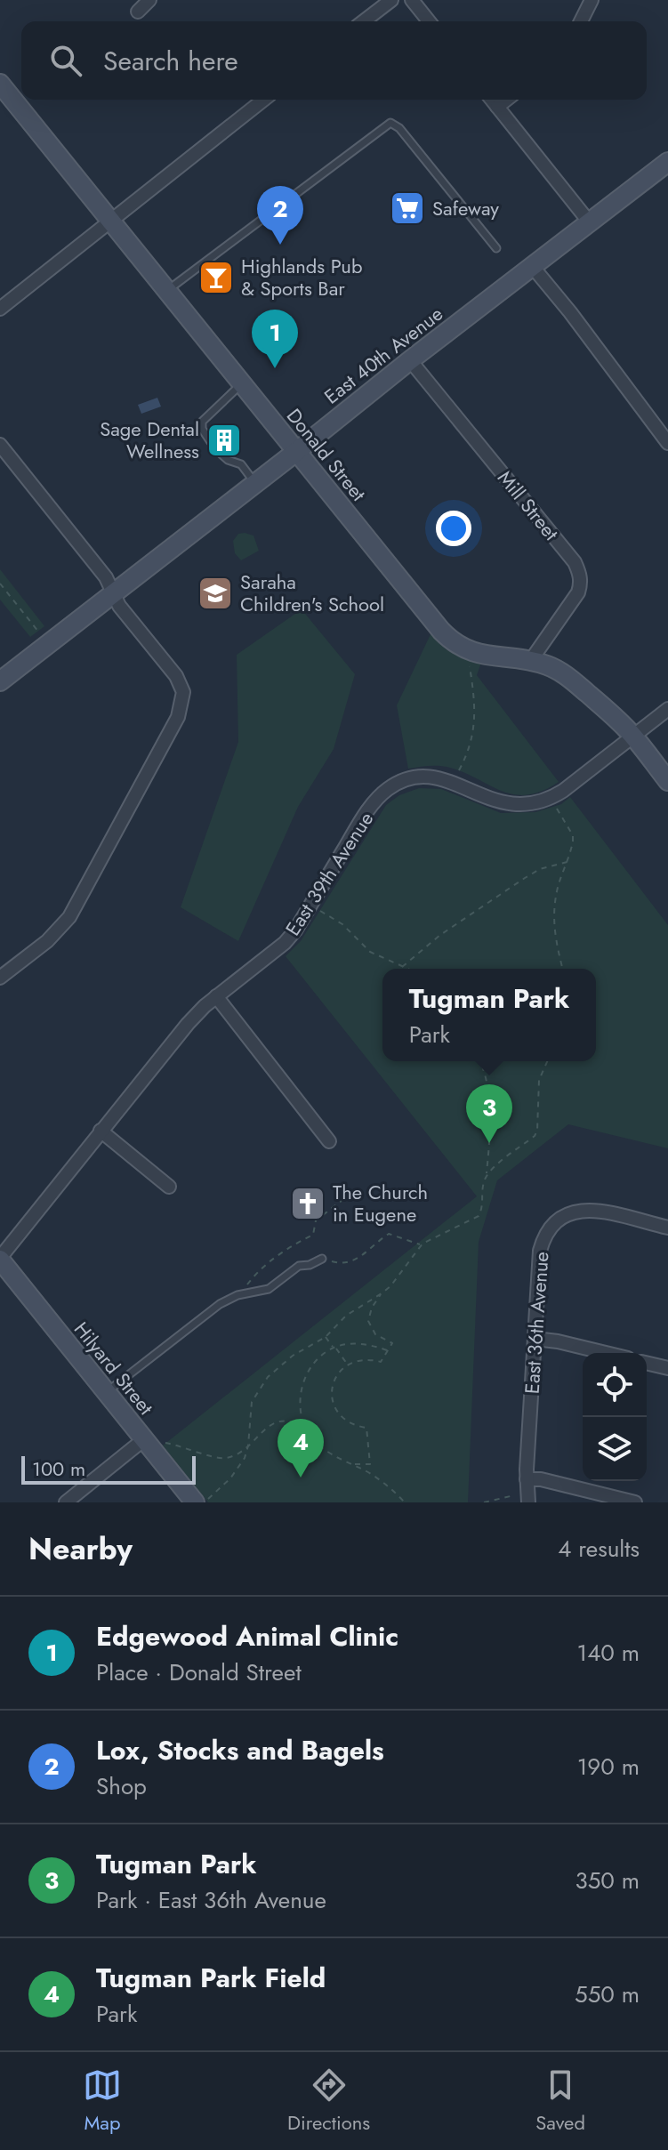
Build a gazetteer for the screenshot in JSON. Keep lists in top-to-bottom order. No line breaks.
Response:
{"streets":{"street":["East 40th Avenue","Donald Street","Mill Street","East 39th Avenue","East 36th Avenue","Hilyard Street"]},"crossings":[["East 40th Avenue","Donald Street"],["East 40th Avenue","Mill Street"],["Donald Street","Mill Street"],["Donald Street","East 39th Avenue"],["East 39th Avenue","Hilyard Street"]],"places":{"supermarket":["Safeway"],"bar":["Highlands Pub & Sports Bar"],"building":["Sage Dental Wellness"],"school or university":["Saraha Children's School"],"church":["The Church in Eugene"]},"scale_bar":"100 m","page":{"search":"Search here","pins":["2","1","3","4"],"popup":["Tugman Park","Park"],"scale":"100 m","heading":["Nearby","4 results"],"list":[{"mark":"1","name":"Edgewood Animal Clinic","note":"Place · Donald Street","value":"140 m"},{"mark":"2","name":"Lox, Stocks and Bagels","note":"Shop","value":"190 m"},{"mark":"3","name":"Tugman Park","note":"Park · East 36th Avenue","value":"350 m"},{"mark":"4","name":"Tugman Park Field","note":"Park","value":"550 m"}],"nav":["Map","Directions","Saved"]}}
